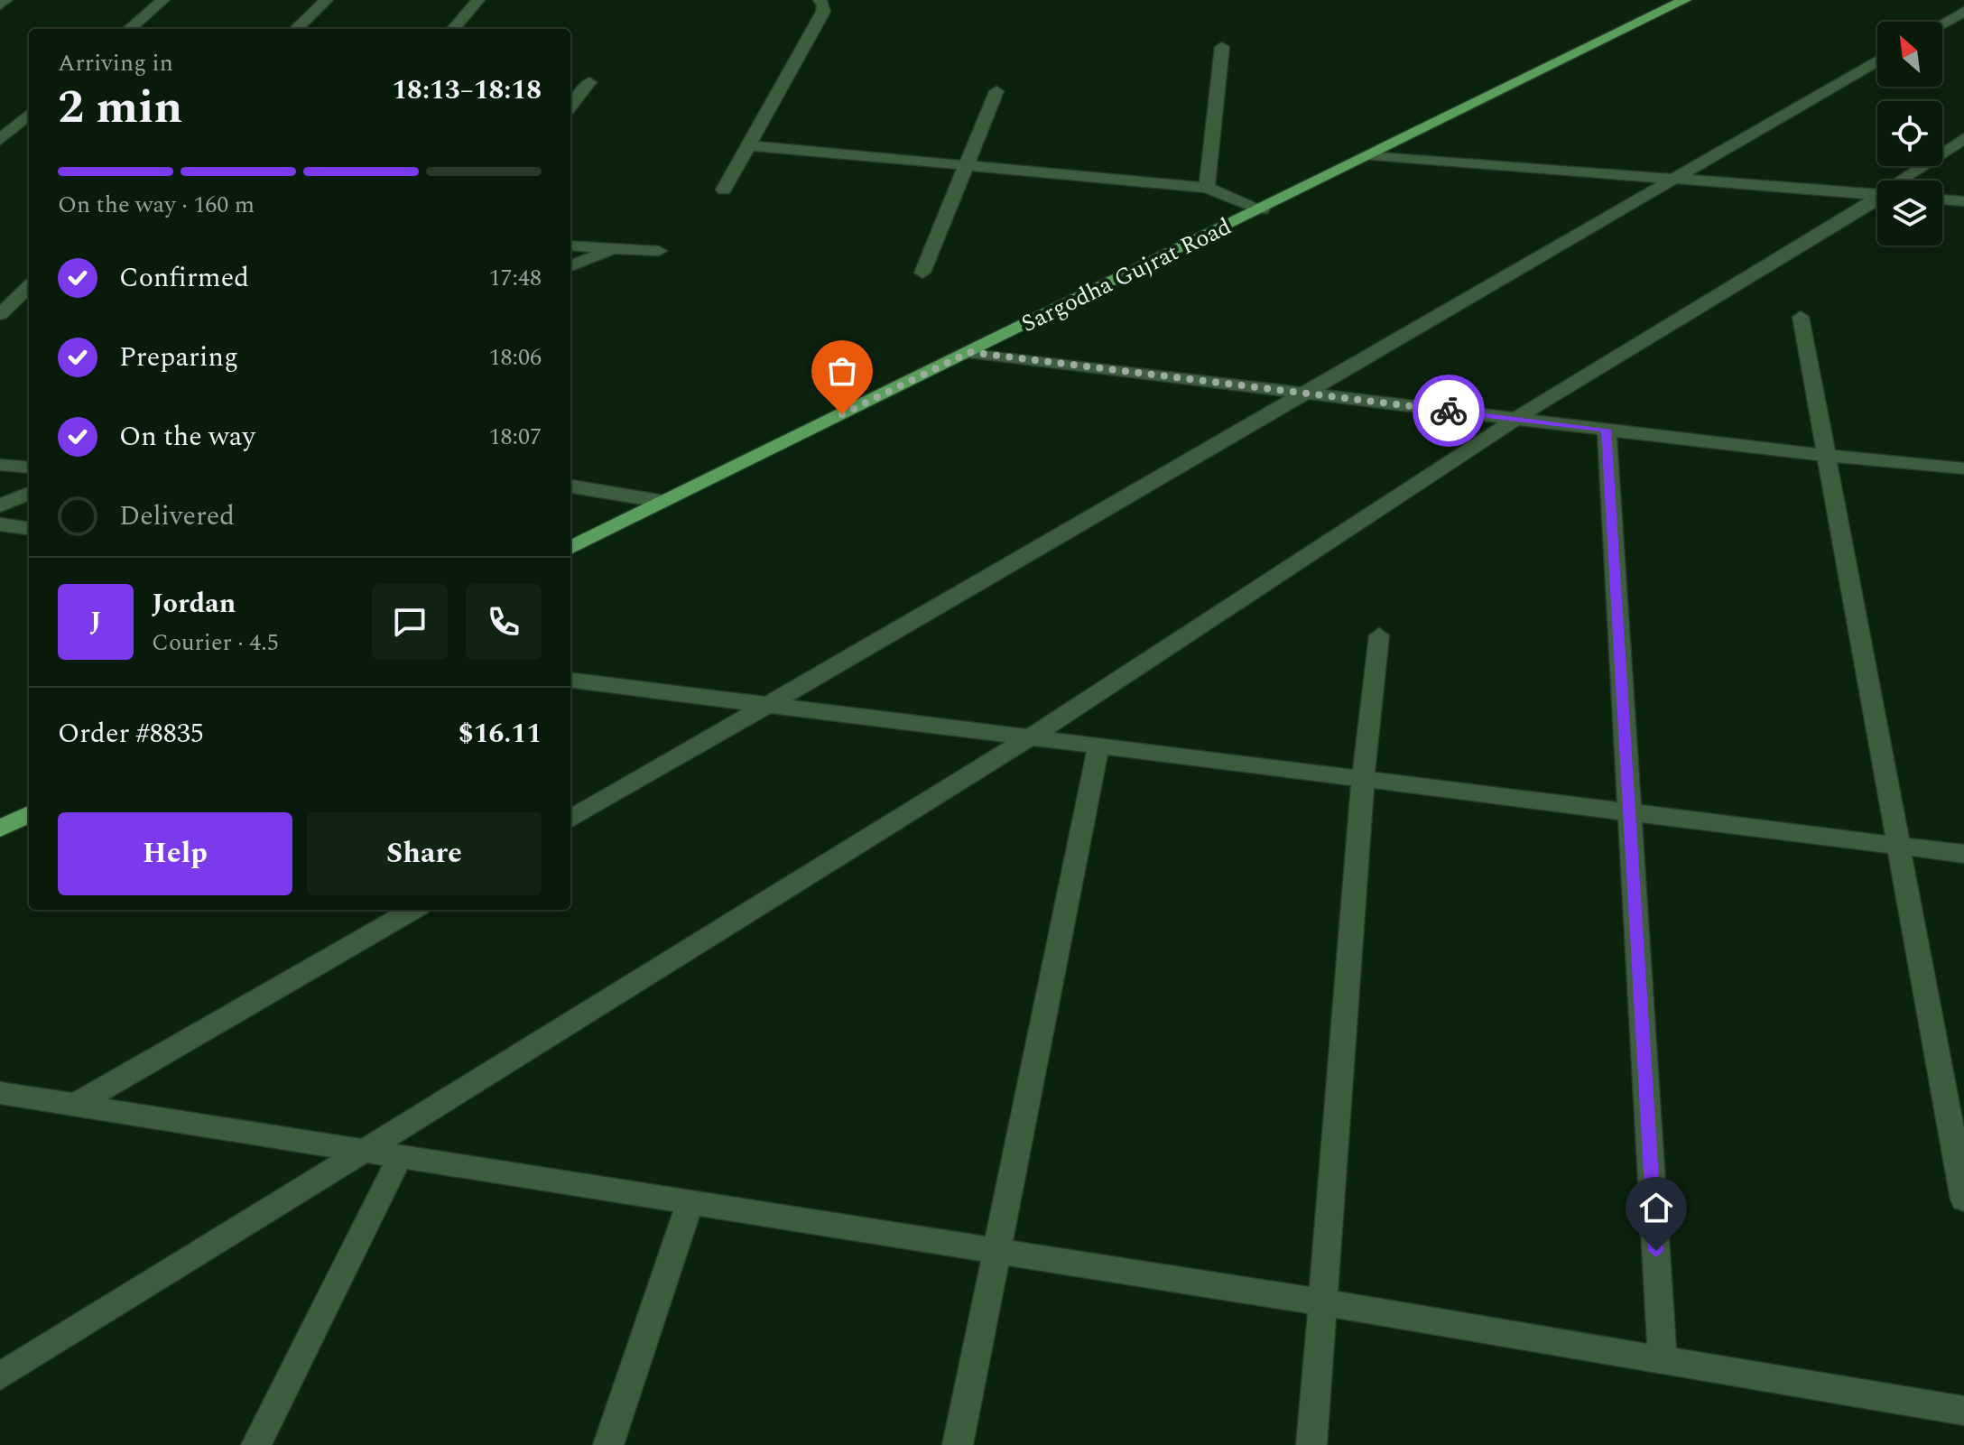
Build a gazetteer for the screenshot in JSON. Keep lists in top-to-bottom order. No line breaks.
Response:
{"streets":{"main road":["Sargodha Gujrat Road"]},"north":"top left","page":{"heading":["2 min","Arriving in","18:13–18:18"],"panel":["Jordan","Courier · 4.5","Order #8835","$16.11"],"bar":"On the way · 160 m","list":[["Confirmed","17:48"],["Preparing","18:06"],["On the way","18:07"],"Delivered"],"round":"J","buttons":["Help","Share"]}}
